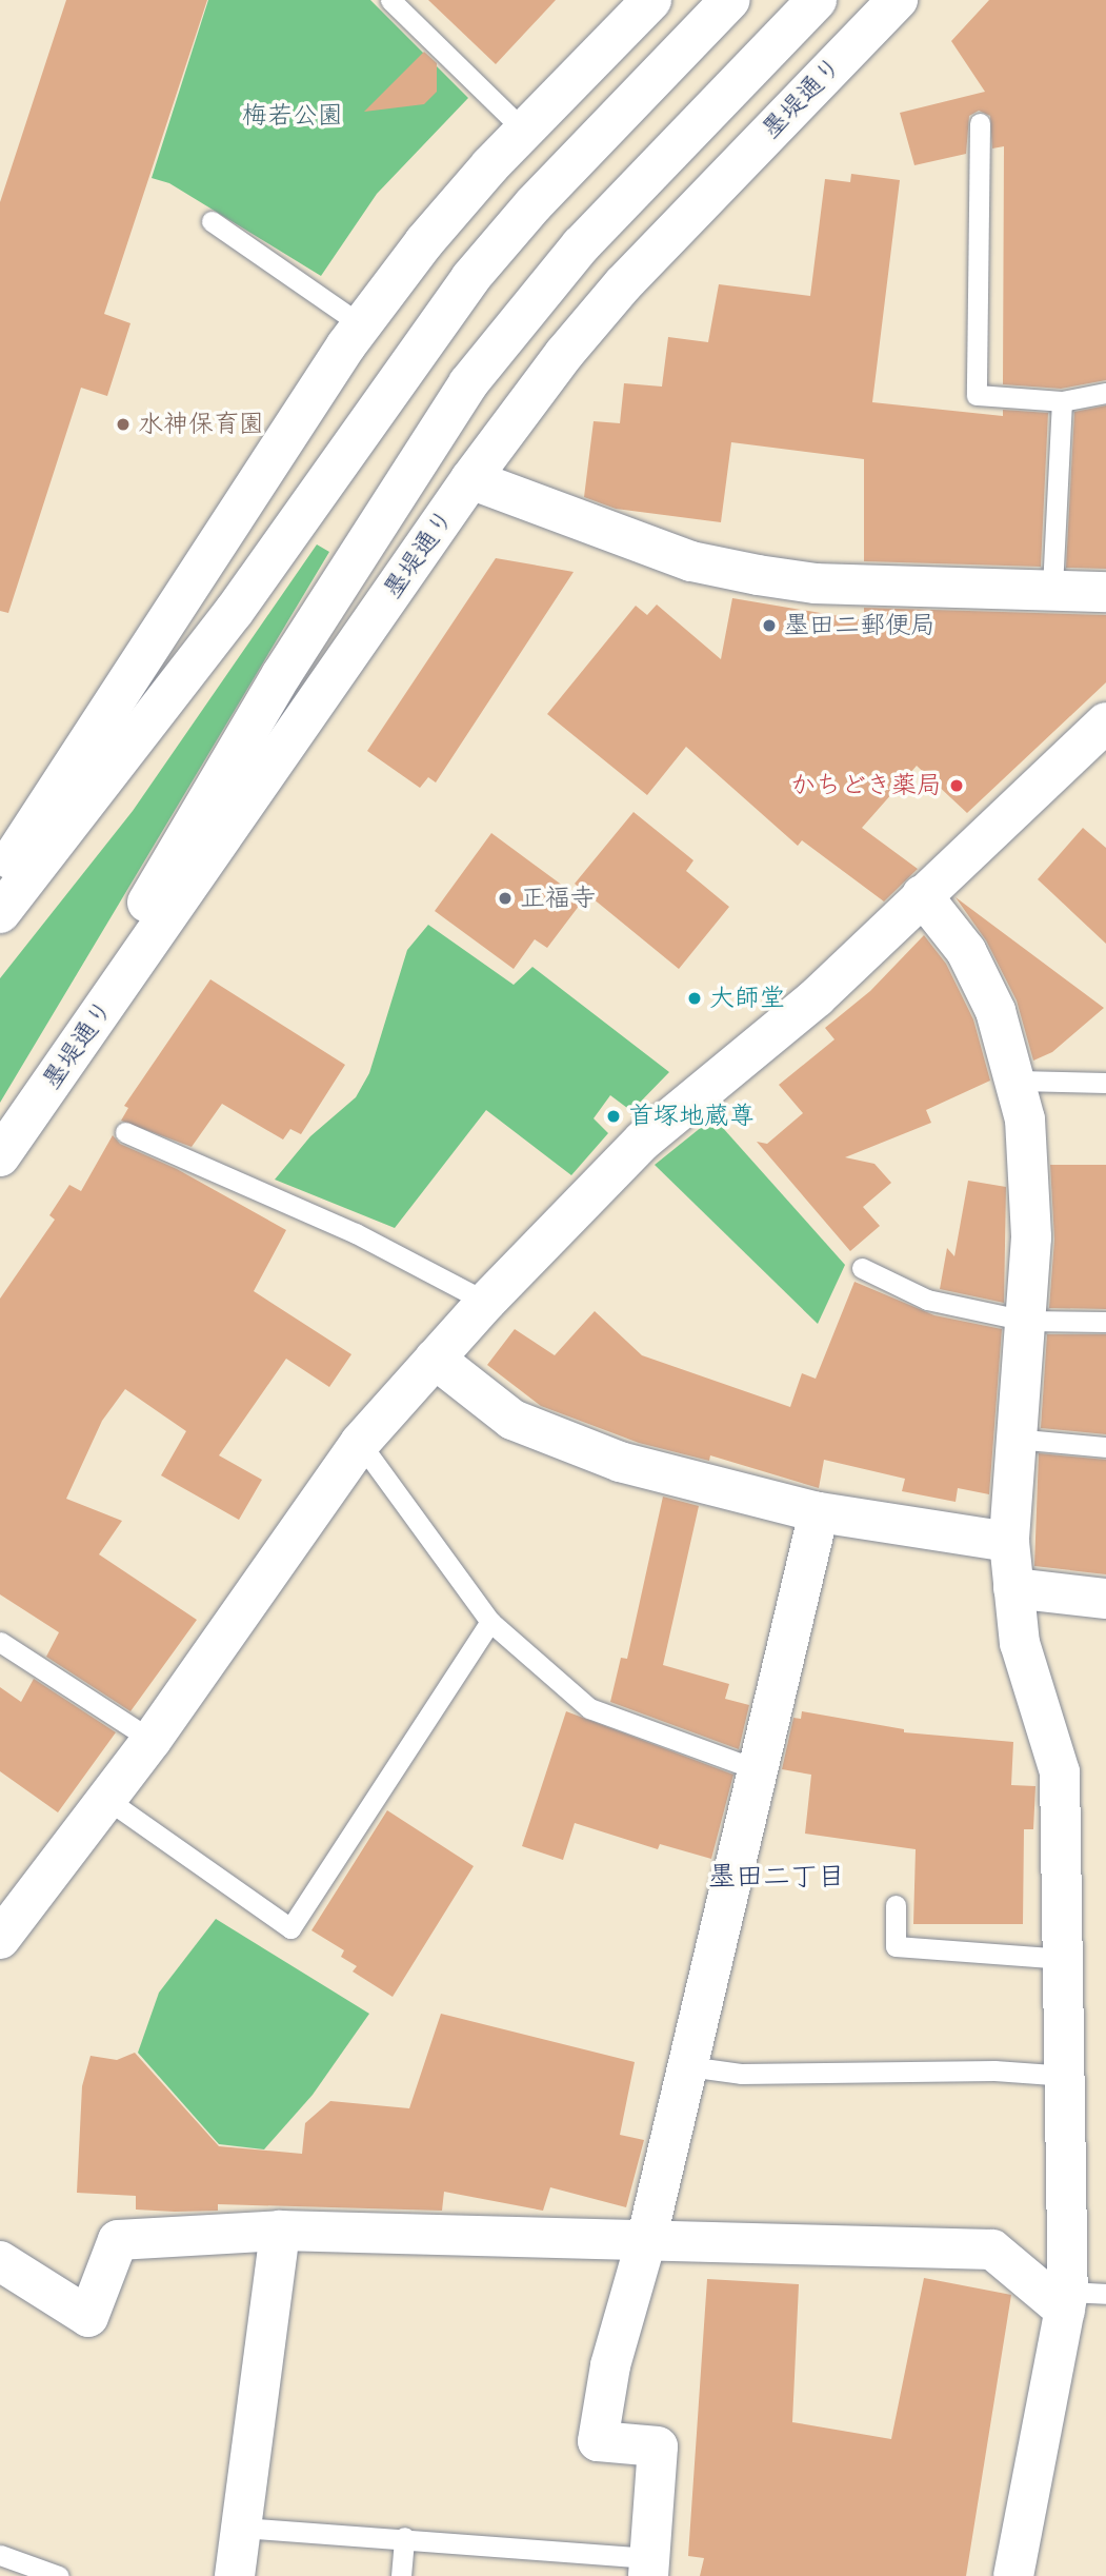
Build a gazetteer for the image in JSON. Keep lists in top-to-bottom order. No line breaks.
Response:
{"streets":{"street":["墨堤通り"]},"districts":["墨田二丁目"],"parks":["梅若公園"],"places":["水神保育園","墨田二郵便局","かちどき薬局","正福寺","大師堂","首塚地蔵尊"]}
